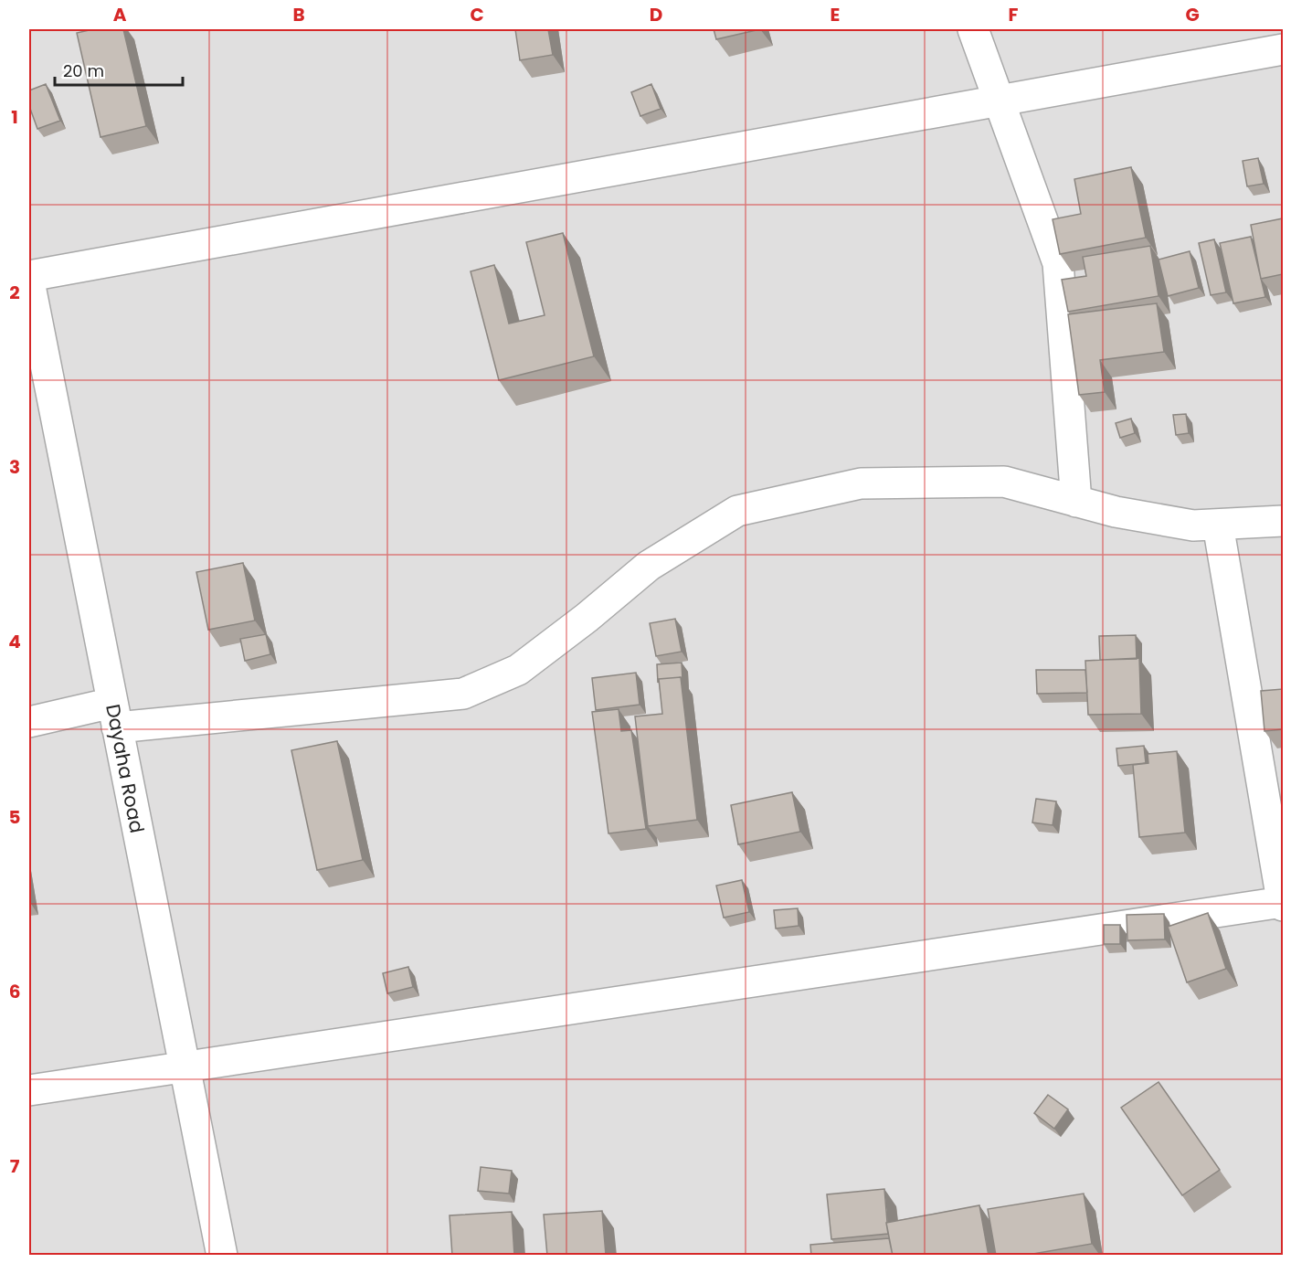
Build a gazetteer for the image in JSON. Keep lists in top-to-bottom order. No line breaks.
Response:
{"streets":{"street":["Dayaha Road"]},"scale_bar":"20 m","grid":{"columns":["A","B","C","D","E","F","G"],"rows":["1","2","3","4","5","6","7"]}}
